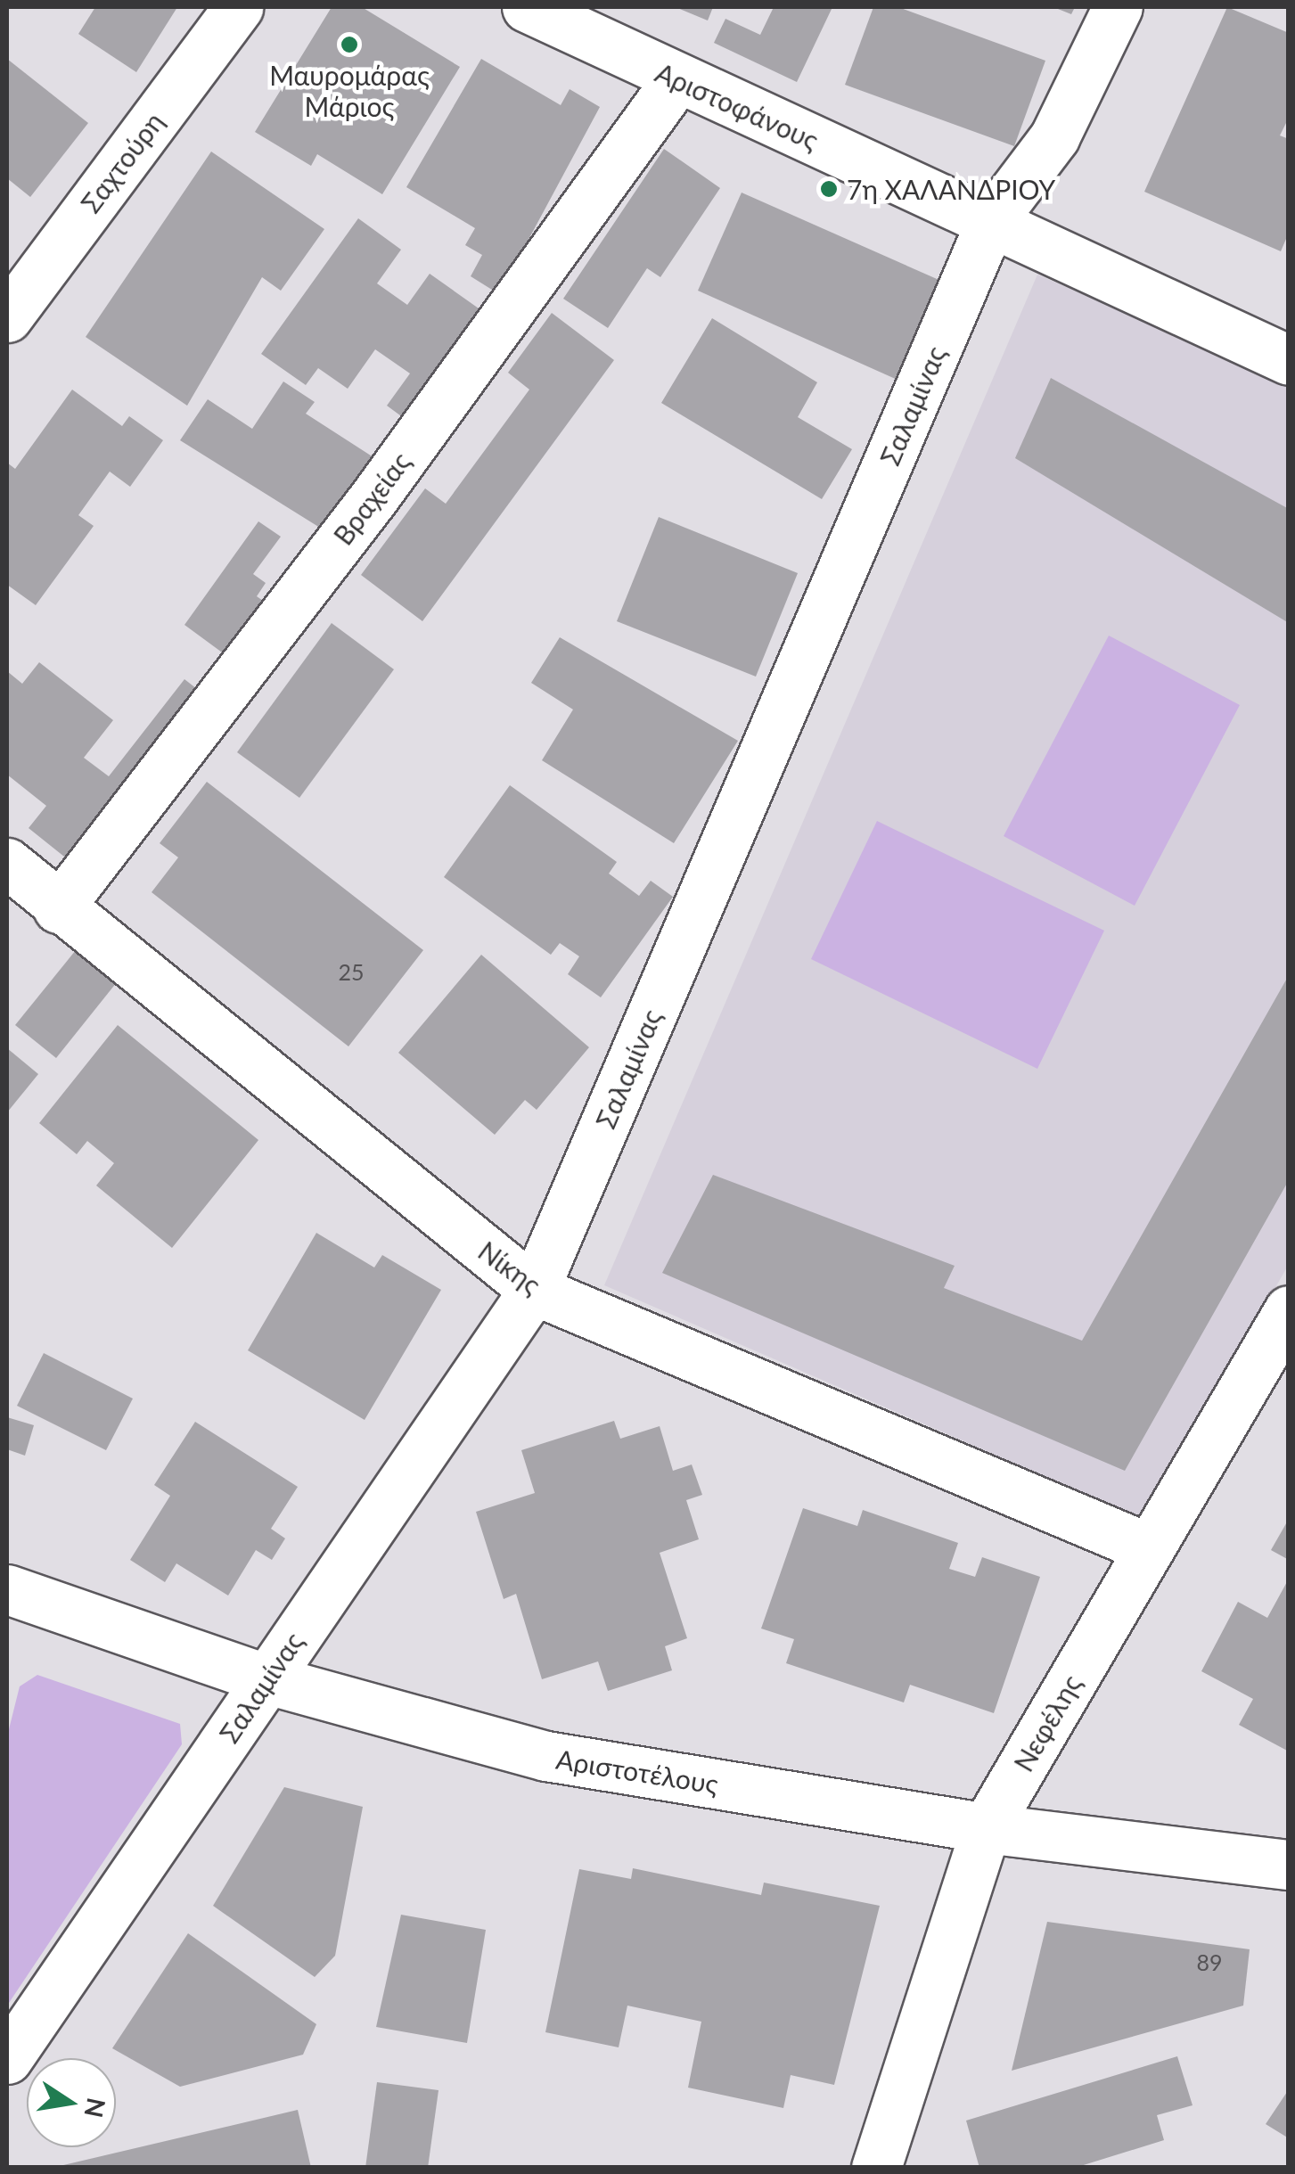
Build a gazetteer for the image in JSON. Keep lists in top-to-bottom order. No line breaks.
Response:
{"streets":{"street":["Αριστοφάνους","Σαχτούρη","Σαλαμίνας","Βραχείας","Νίκης","Νεφέλης","Αριστοτέλους"]},"crossings":[["Αριστοφάνους","Σαλαμίνας"],["Αριστοφάνους","Βραχείας"],["Σαλαμίνας","Νίκης"],["Σαλαμίνας","Αριστοτέλους"],["Βραχείας","Νίκης"],["Νίκης","Νεφέλης"],["Νεφέλης","Αριστοτέλους"]],"places":["Μαυρομάρας Μάριος","7η ΧΑΛΑΝΔΡΙΟΥ"],"house_numbers":["25","89"],"north":"right"}
